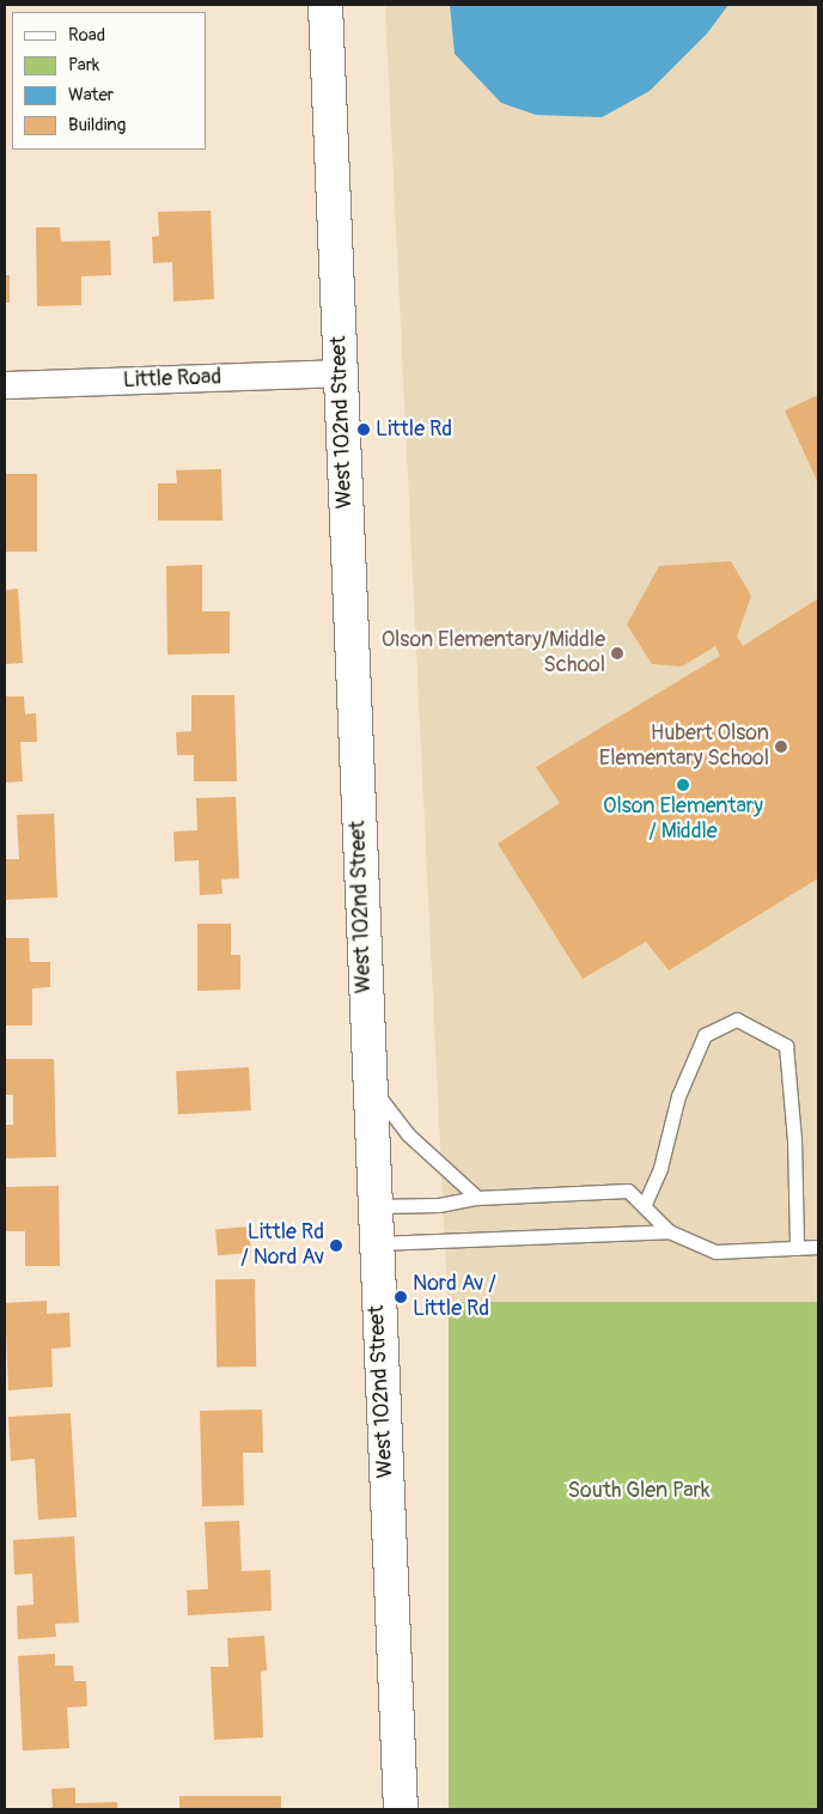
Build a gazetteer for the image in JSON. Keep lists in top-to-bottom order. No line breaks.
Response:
{"streets":{"street":["Little Road","West 102nd Street"]},"crossings":[["Little Road","West 102nd Street"]],"parks":["South Glen Park"],"places":["Little Rd","Olson Elementary/Middle School","Hubert Olson Elementary School","Olson Elementary / Middle","Little Rd / Nord Av","Nord Av / Little Rd"],"legend":["Road","Park","Water","Building"]}
